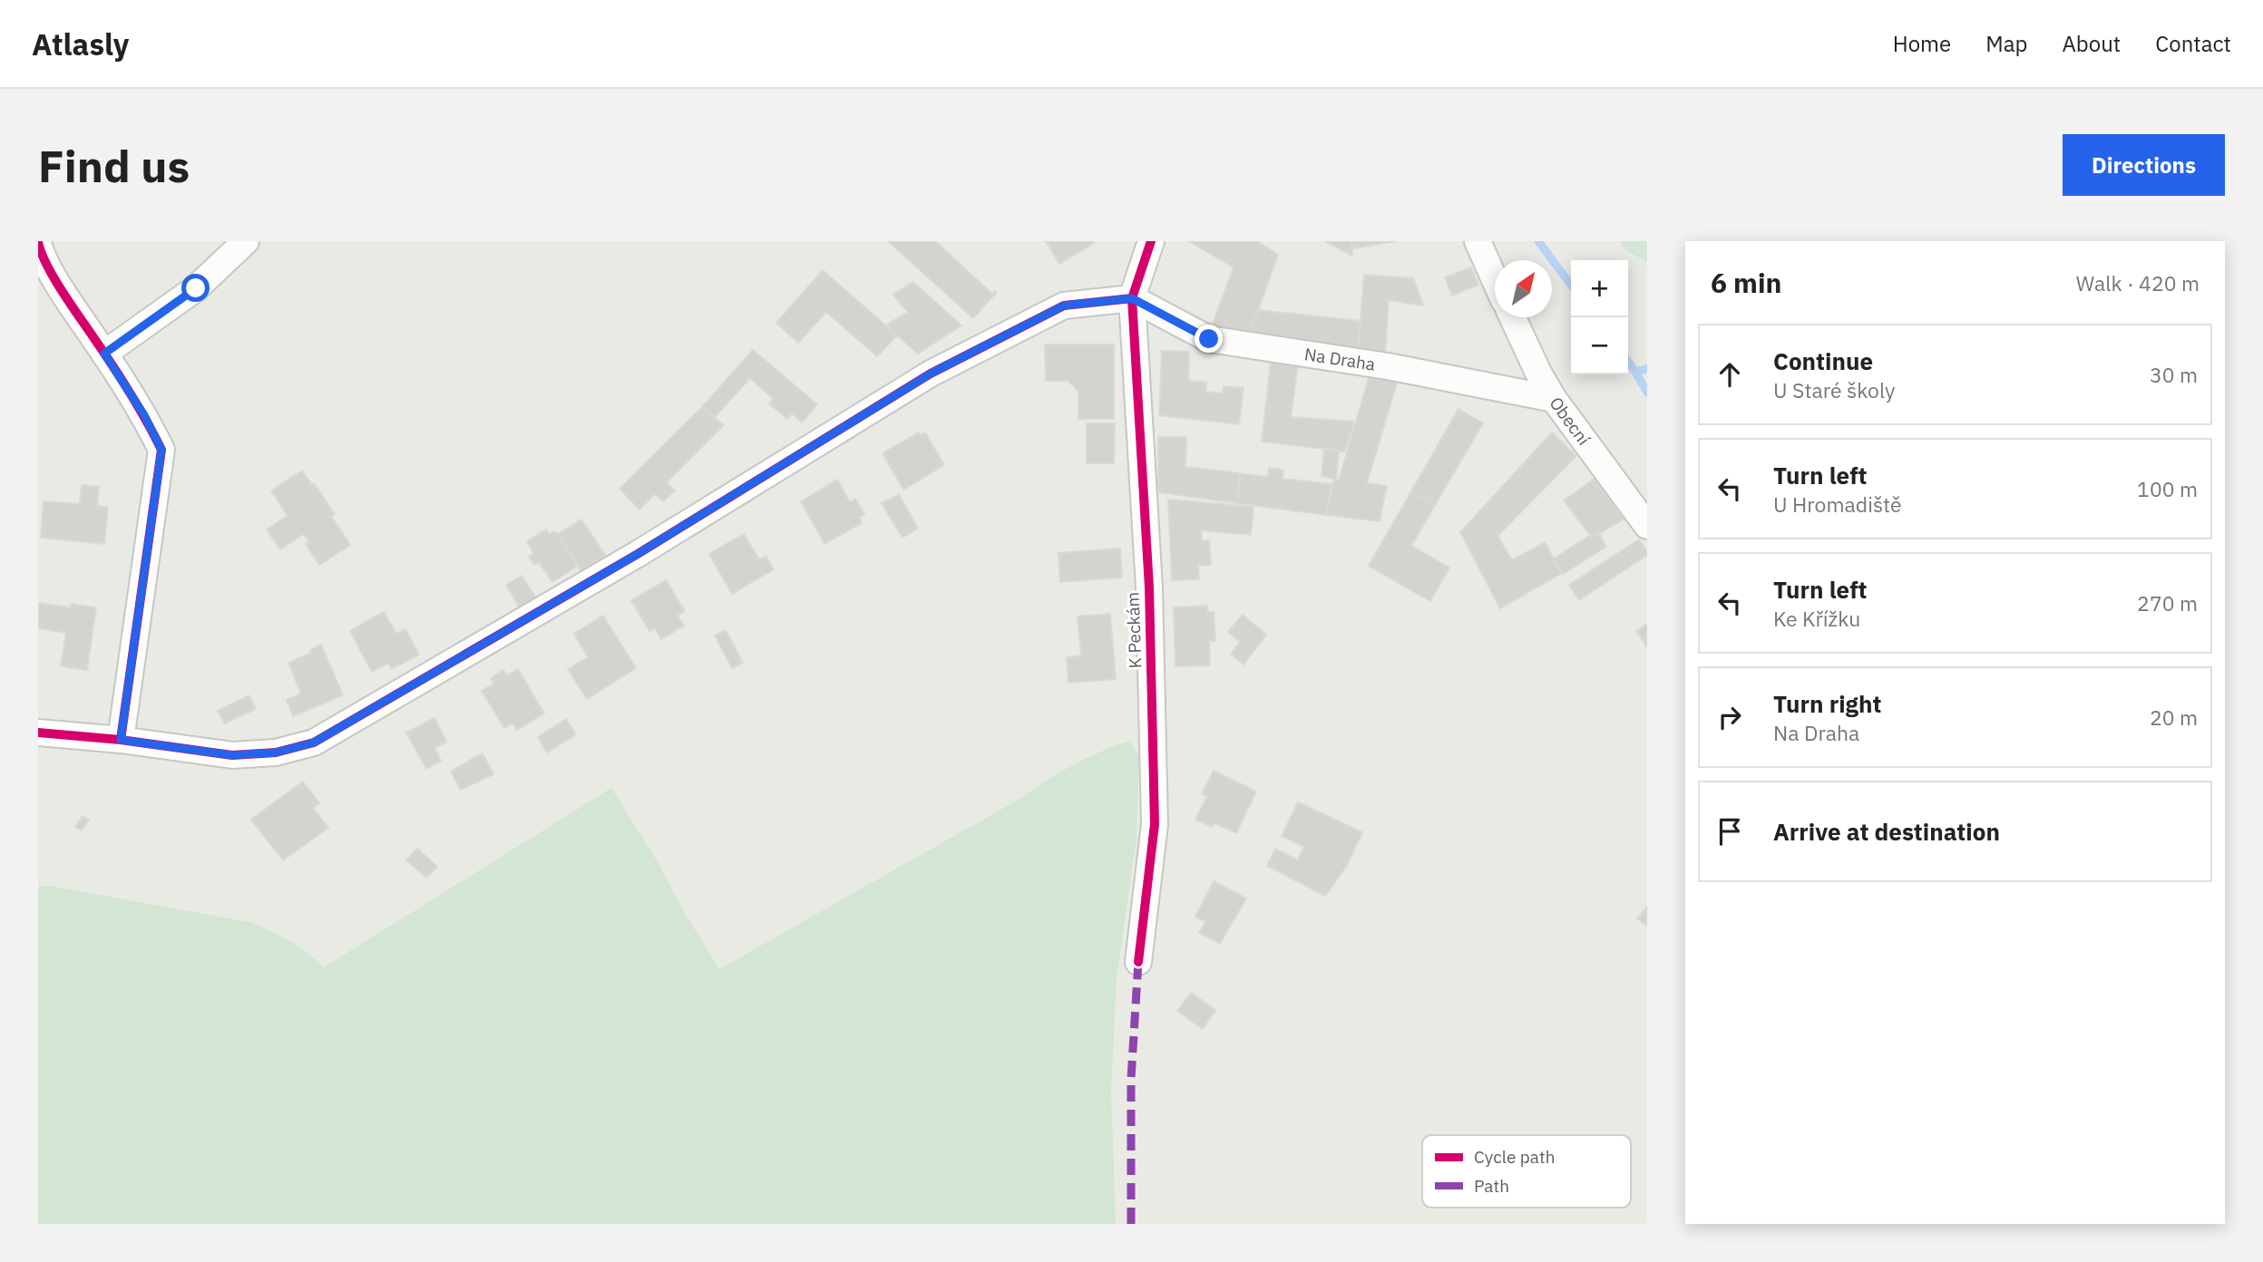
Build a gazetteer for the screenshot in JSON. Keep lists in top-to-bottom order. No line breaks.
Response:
{"streets":{"street":["Na Draha","Obecní","K Peckám"]},"crossings":[["Na Draha","Obecní"],["Na Draha","K Peckám"]],"legend":["Cycle path","Path"],"north":"top right","page":{"header":"Atlasly","nav":["Home","Map","About","Contact"],"buttons":"Directions","title":"Find us","heading":["6 min","Walk · 420 m"],"map_buttons":["+","−"],"list":[["Continue","U Staré školy","30 m"],["Turn left","U Hromadiště","100 m"],["Turn left","Ke Křížku","270 m"],["Turn right","Na Draha","20 m"],"Arrive at destination"]}}
